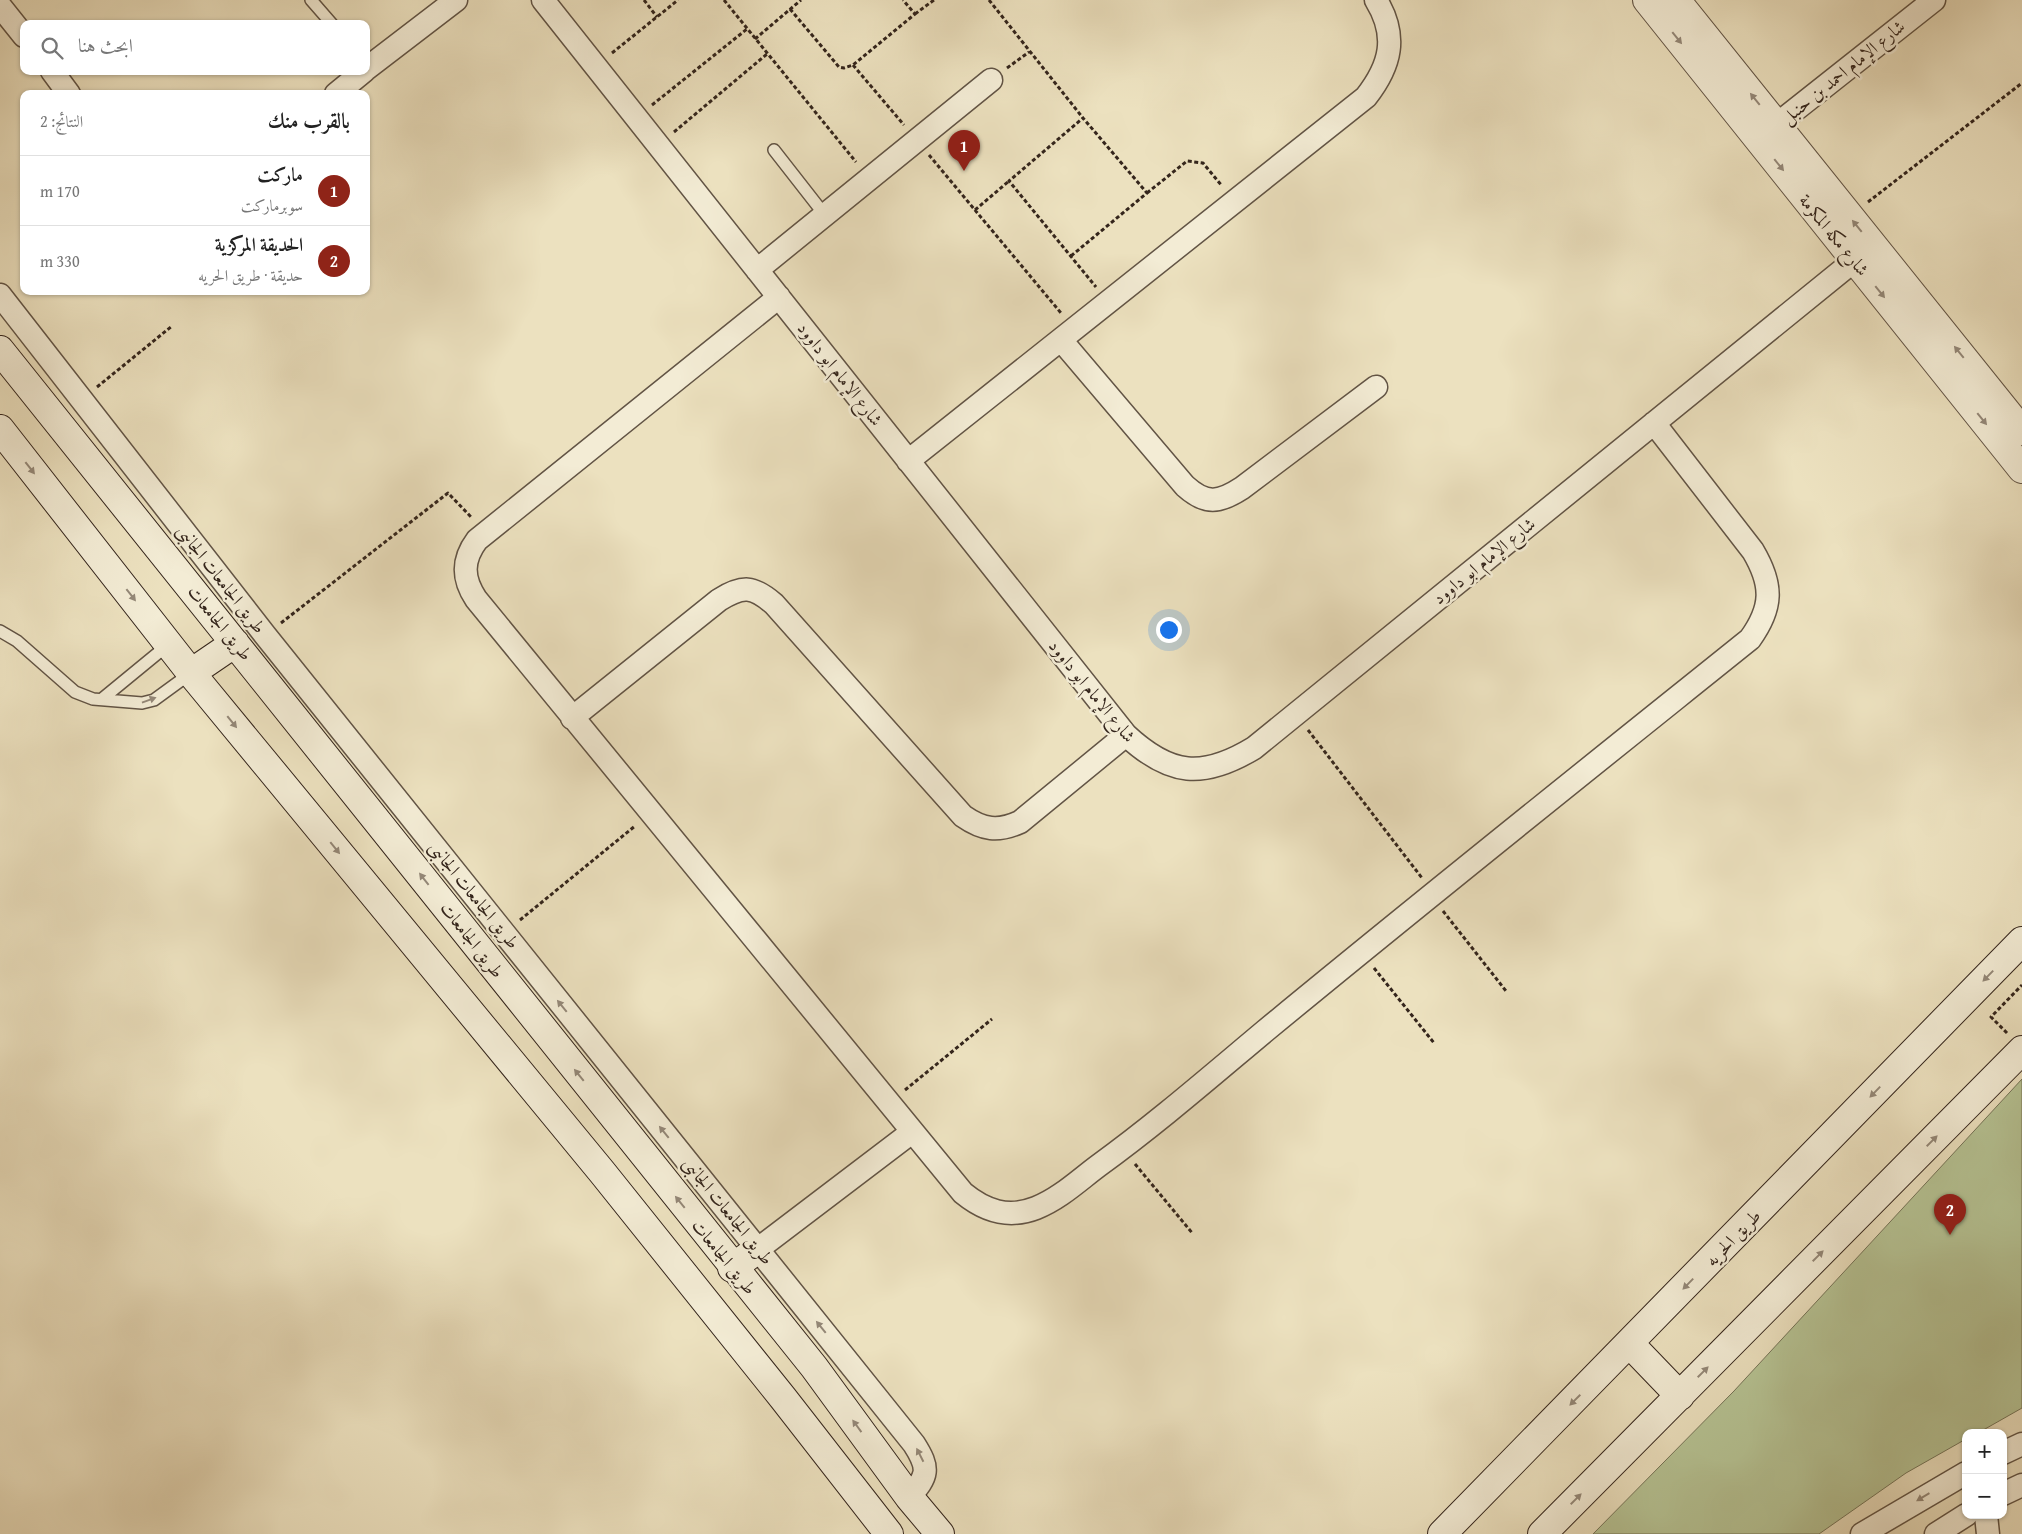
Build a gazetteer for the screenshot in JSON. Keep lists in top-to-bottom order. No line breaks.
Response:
{"streets":{"main road":["شارع مكه المكرمة","طريق الجامعات","طريق الحريه"],"street":["شارع الإمام احمد بن حنبل","شارع الإمام ابو داوود","طريق الجامعات الجانبى"]},"crossings":[["شارع الإمام احمد بن حنبل","شارع مكه المكرمة"],["شارع مكه المكرمة","شارع الإمام ابو داوود"],["طريق الجامعات الجانبى","طريق الجامعات"]],"page":{"search":"ابحث هنا","heading":["بالقرب منك","النتائج: 2"],"pins":["1","2"],"list":[{"mark":"1","name":"ماركت","note":"سوبرماركت","value":"170 m"},{"mark":"2","name":"الحديقة المركزية","note":"حديقة · طريق الحريه","value":"330 m"}],"map_buttons":["+","−"]}}
